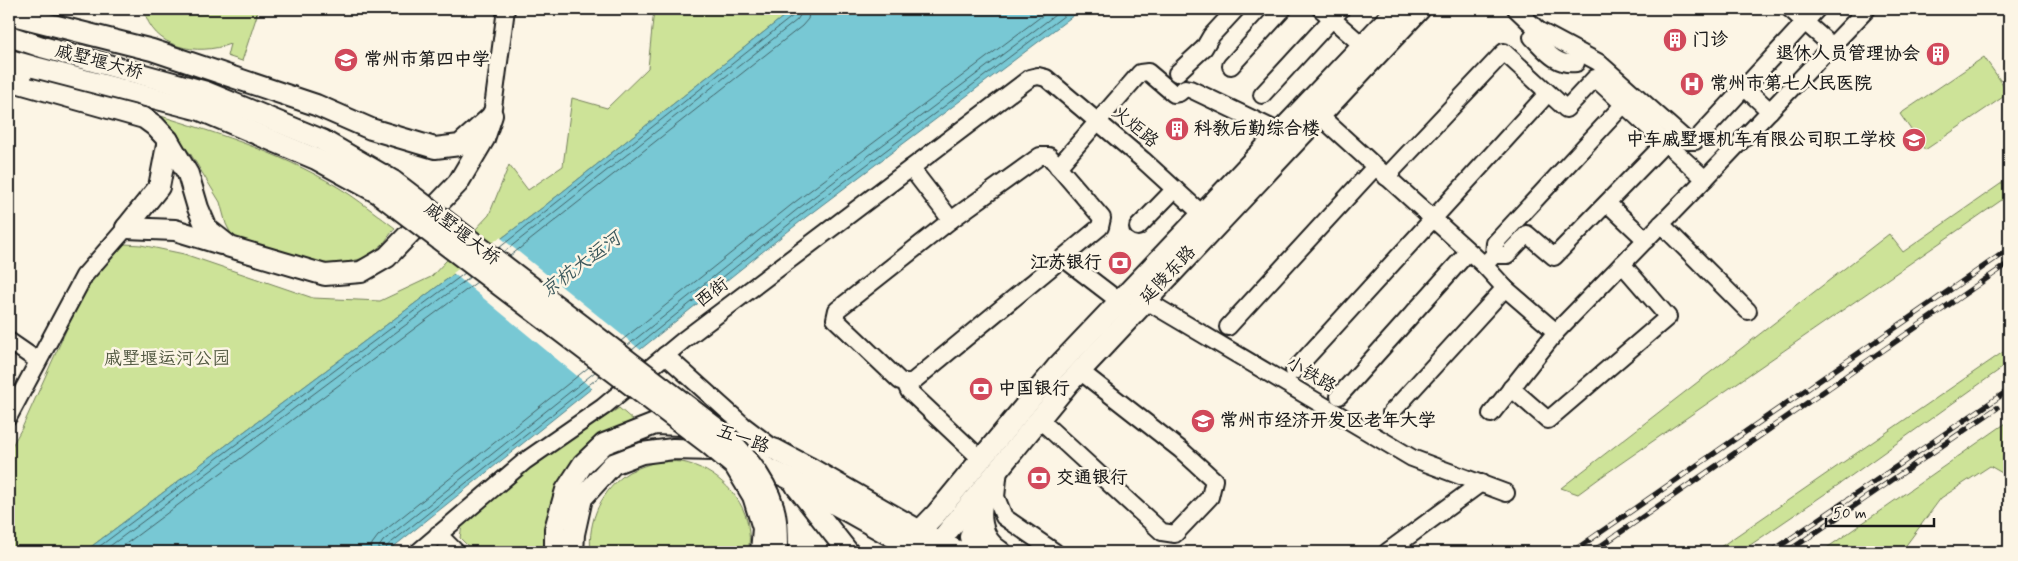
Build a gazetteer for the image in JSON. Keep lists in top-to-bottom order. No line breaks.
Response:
{"streets":{"main road":["戚墅堰大桥","延陵东路","五一路"],"street":["火炬路","西街","小铁路"]},"crossings":[["火炬路","延陵东路"],["火炬路","西街"],["延陵东路","小铁路"],["延陵东路","五一路"]],"water":["京杭大运河"],"parks":["戚墅堰运河公园"],"places":{"building":["门诊","退休人员管理协会","科教后勤综合楼"],"school or university":["常州市第四中学","中车戚墅堰机车有限公司职工学校","常州市经济开发区老年大学"],"hospital":["常州市第七人民医院"],"bank":["江苏银行","中国银行","交通银行"]},"scale_bar":"50 m"}
